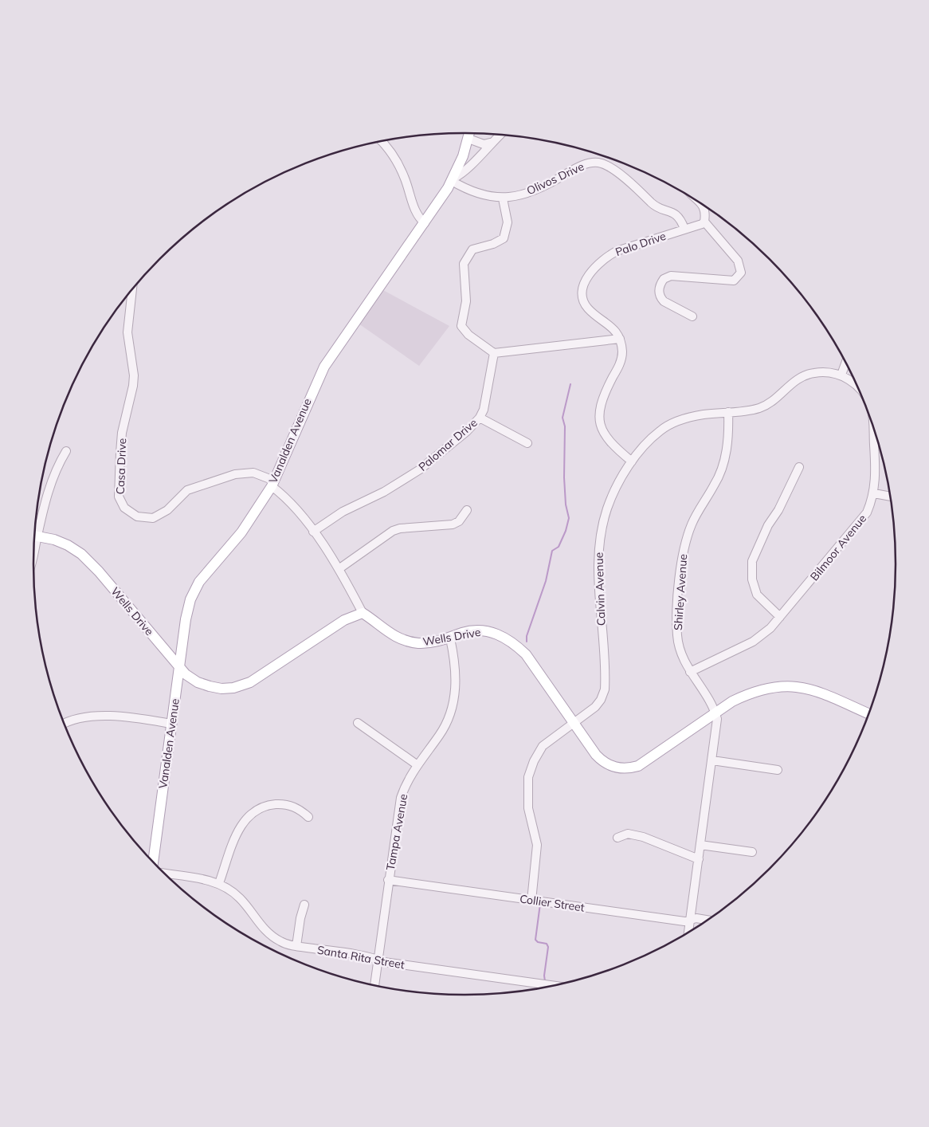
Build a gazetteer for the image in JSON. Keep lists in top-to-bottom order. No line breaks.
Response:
{"streets":{"main road":["Vanalden Avenue","Wells Drive"],"street":["Olivos Drive","Palo Drive","Palomar Drive","Casa Drive","Bilmoor Avenue","Calvin Avenue","Shirley Avenue","Tampa Avenue","Collier Street","Santa Rita Street"]},"crossings":[["Olivos Drive","Palo Drive"],["Olivos Drive","Vanalden Avenue"],["Vanalden Avenue","Casa Drive"],["Vanalden Avenue","Wells Drive"],["Palomar Drive","Casa Drive"],["Casa Drive","Wells Drive"],["Bilmoor Avenue","Calvin Avenue"],["Bilmoor Avenue","Shirley Avenue"],["Calvin Avenue","Shirley Avenue"],["Calvin Avenue","Wells Drive"],["Calvin Avenue","Collier Street"],["Shirley Avenue","Wells Drive"],["Shirley Avenue","Collier Street"],["Wells Drive","Tampa Avenue"],["Tampa Avenue","Collier Street"],["Tampa Avenue","Santa Rita Street"]]}
